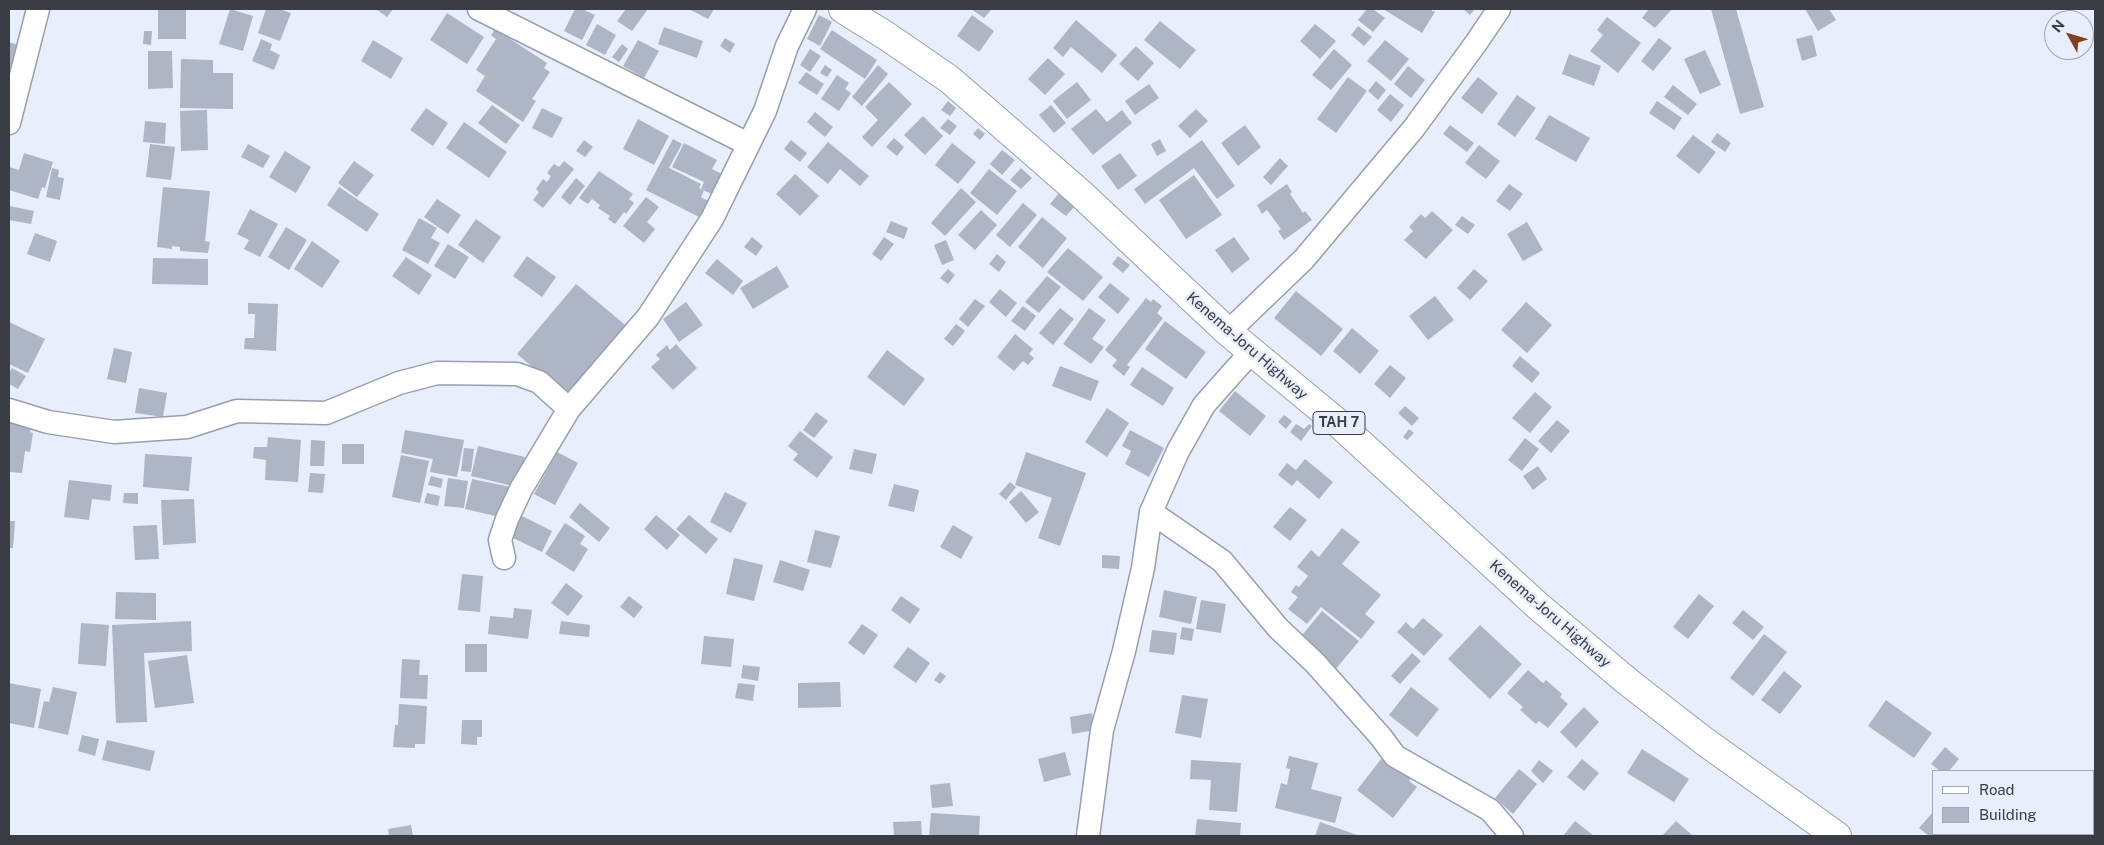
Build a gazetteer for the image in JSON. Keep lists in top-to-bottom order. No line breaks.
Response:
{"streets":{"highway":["Kenema-Joru Highway","TAH 7"]},"legend":["Road","Building"],"north":"top left"}
